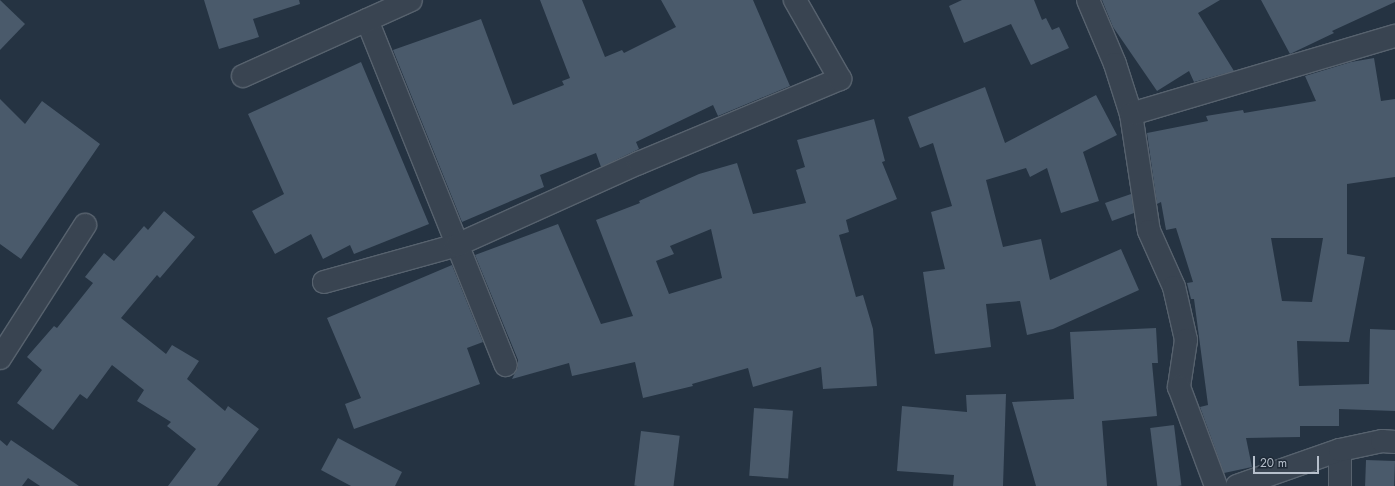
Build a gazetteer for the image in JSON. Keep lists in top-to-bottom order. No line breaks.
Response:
{"scale_bar":"20 m"}
